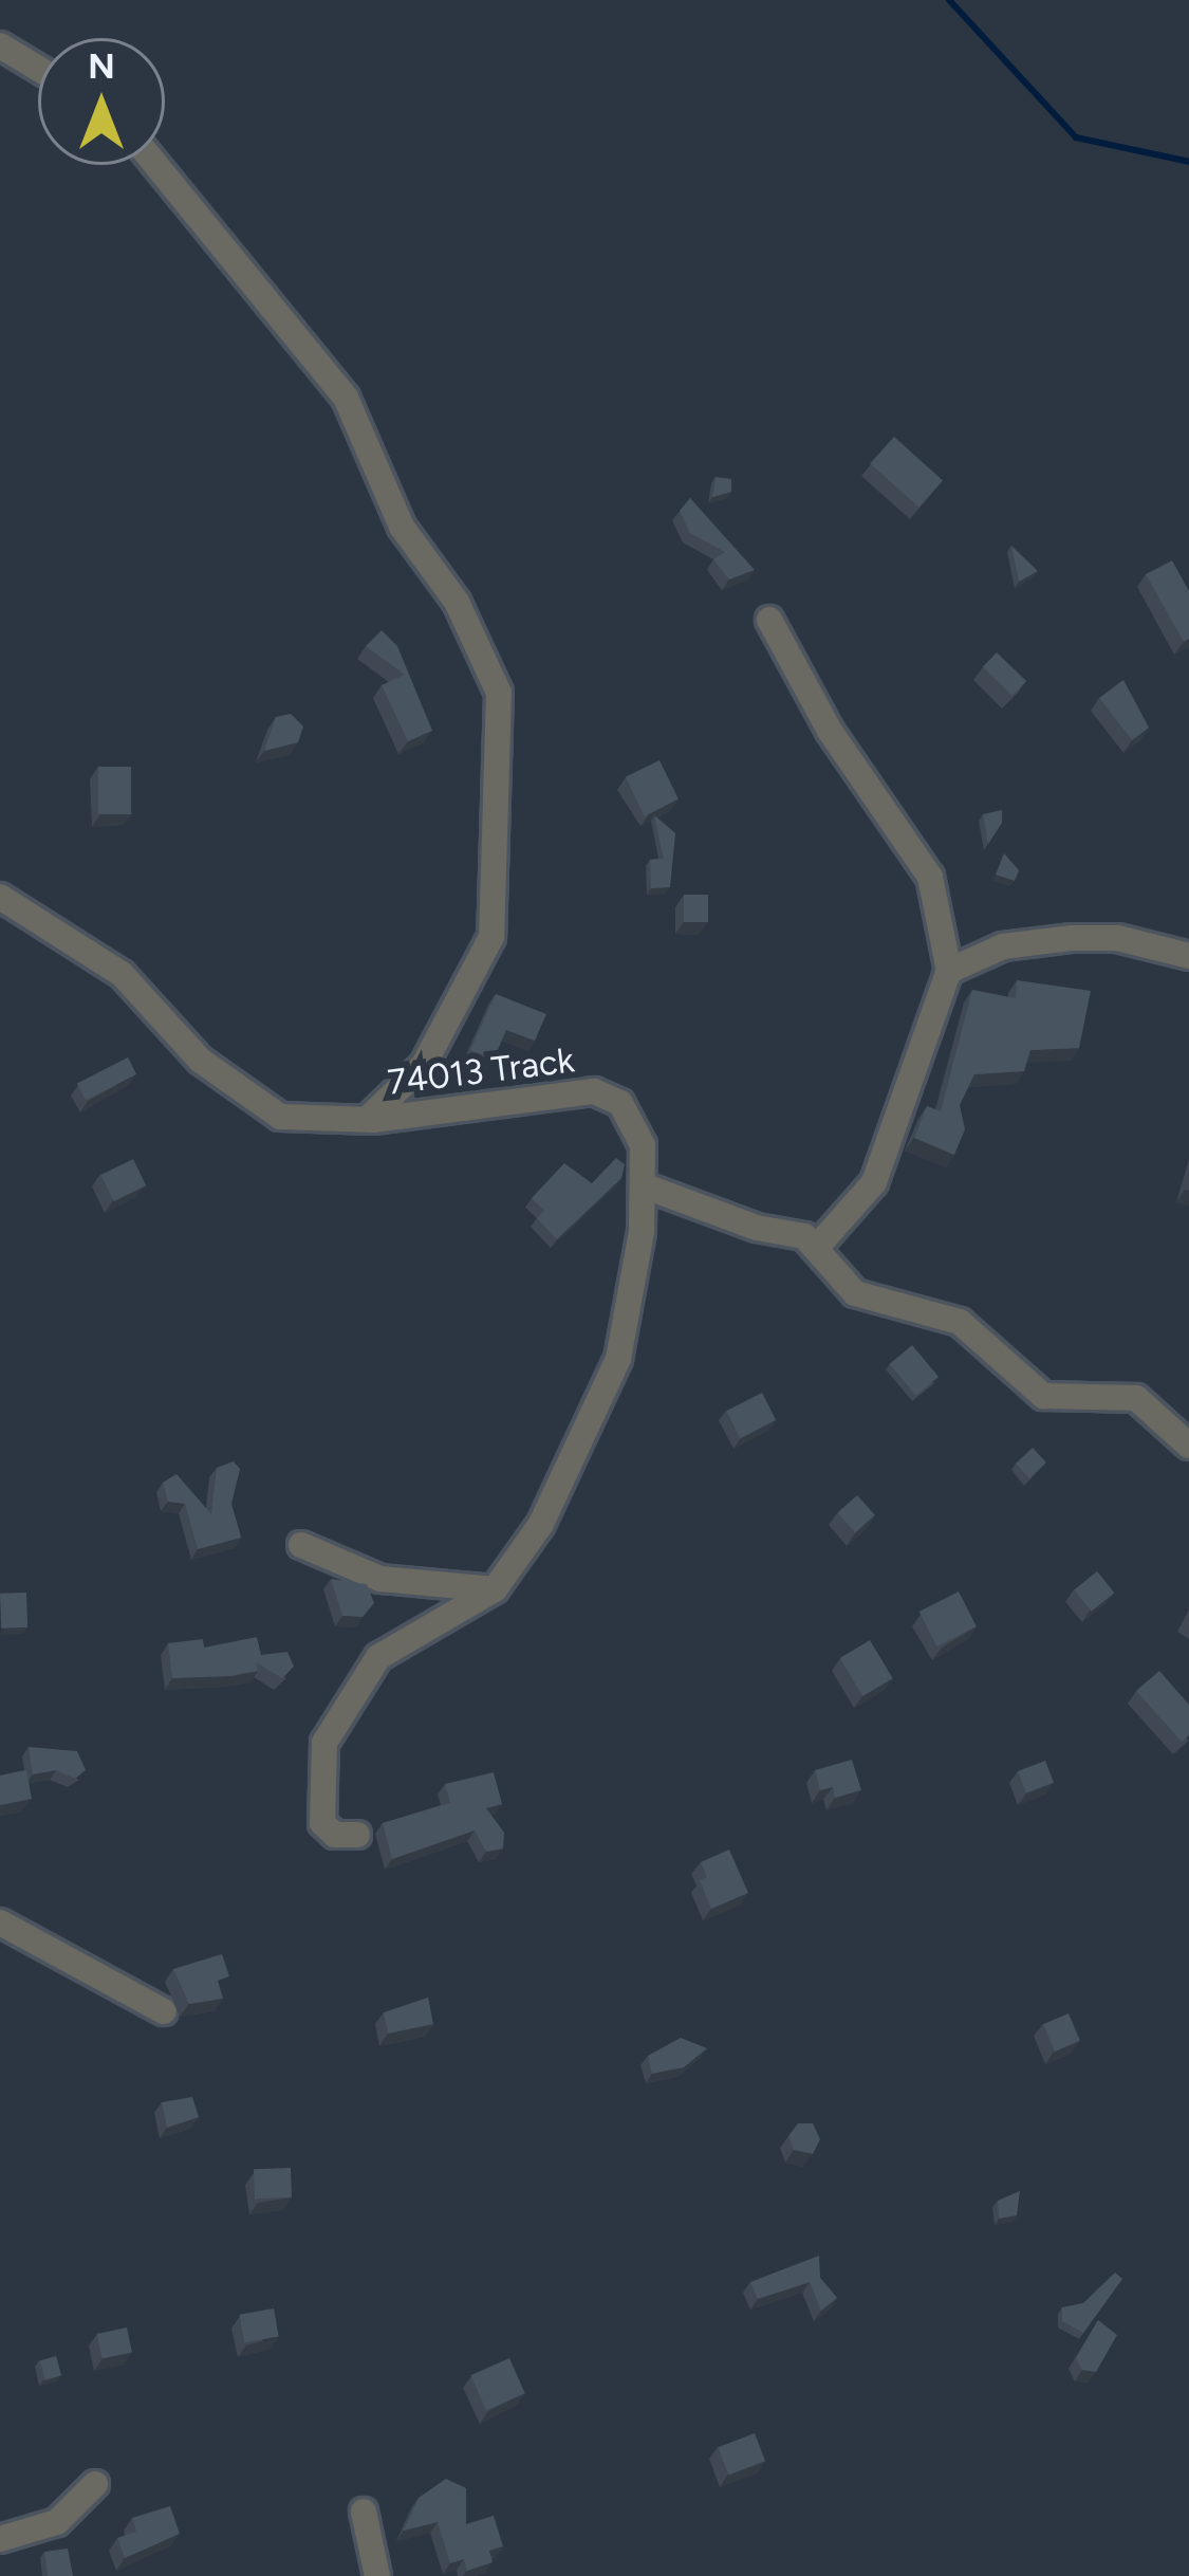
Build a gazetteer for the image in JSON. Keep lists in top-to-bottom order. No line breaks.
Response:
{"streets":{"street":["74013 Track"]},"north":"top"}
